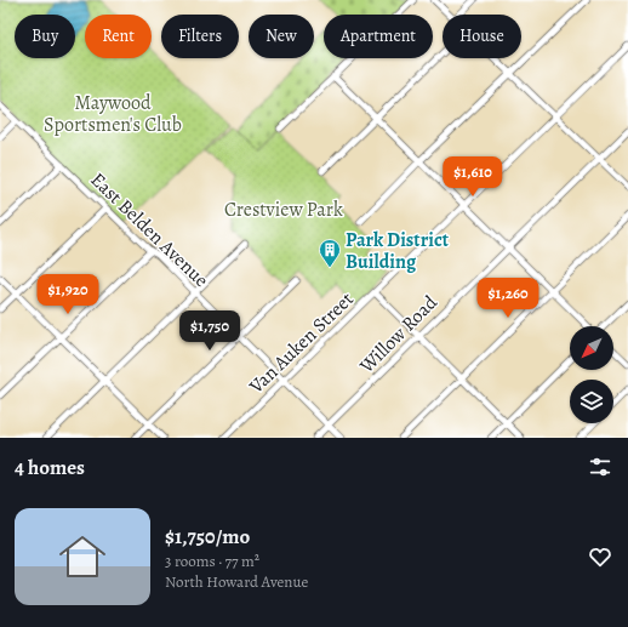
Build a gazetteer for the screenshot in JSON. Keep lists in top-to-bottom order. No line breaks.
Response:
{"streets":{"street":["East Belden Avenue","Willow Road","Van Auken Street"]},"crossings":[["East Belden Avenue","Willow Road"],["East Belden Avenue","Van Auken Street"]],"parks":["Maywood Sportsmen's Club","Crestview Park"],"places":{"building":["Park District Building"]},"north":"bottom left","page":{"chip":["Buy","Rent","Filters","New","Apartment","House"],"price":["$1,610","$1,920","$1,260","$1,750"],"heading":"4 homes","list":[{"name":"$1,750/mo","note":"3 rooms · 77 m² · North Howard Avenue"}]}}
